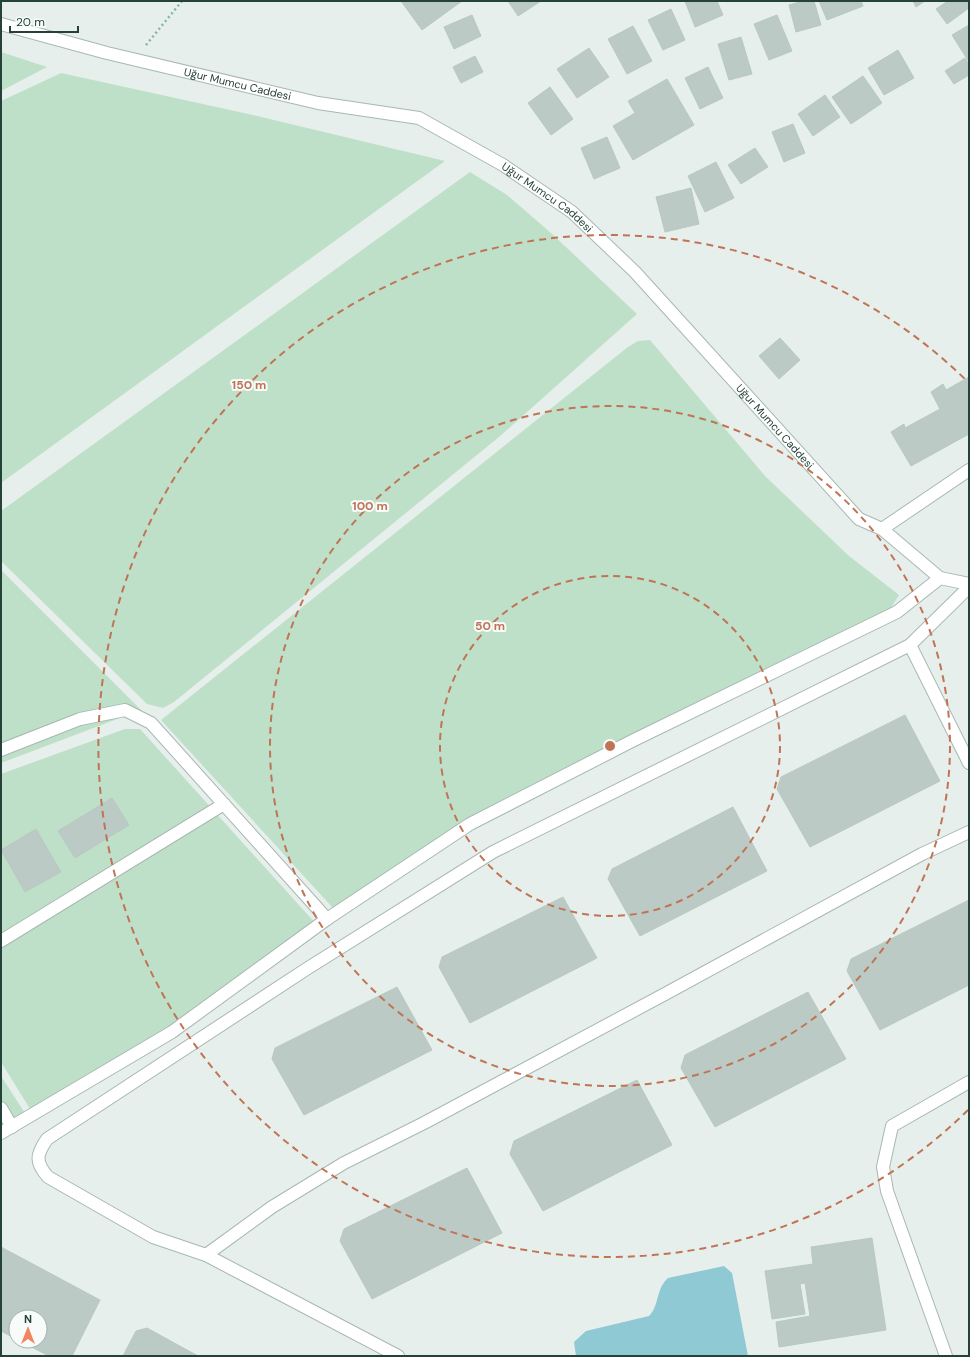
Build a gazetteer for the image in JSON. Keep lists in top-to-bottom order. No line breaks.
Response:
{"streets":{"street":["Uğur Mumcu Caddesi"]},"scale_bar":"20 m","north":"top","rings":["150 m","100 m","50 m"]}
